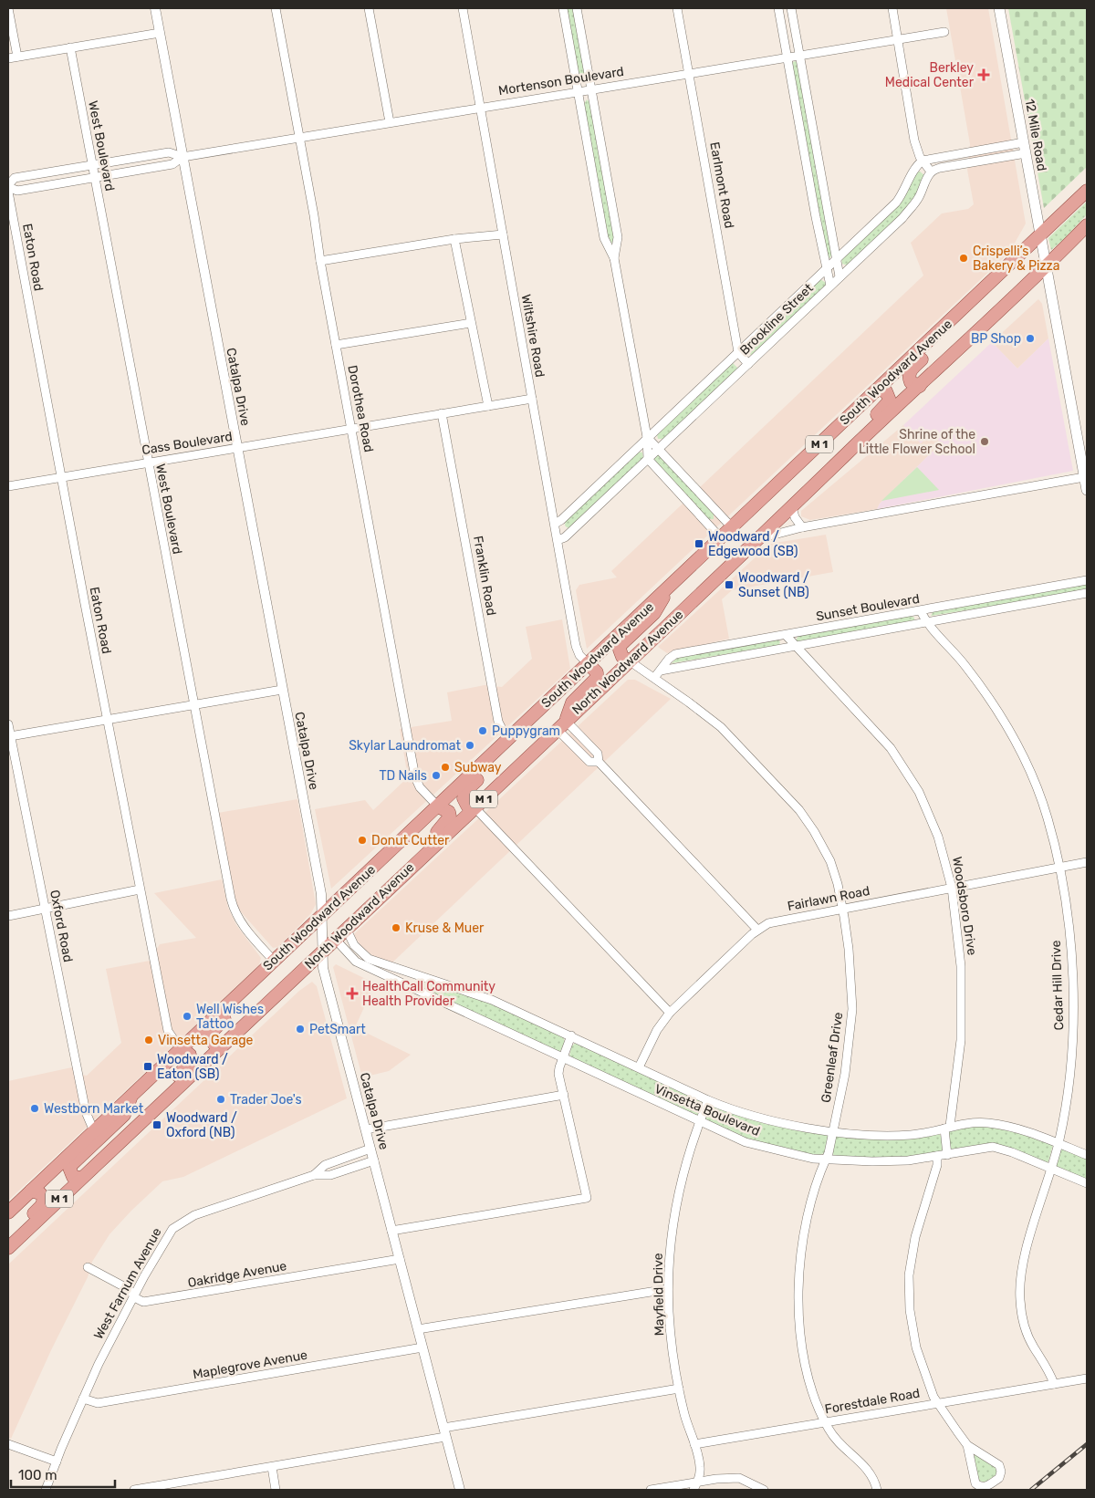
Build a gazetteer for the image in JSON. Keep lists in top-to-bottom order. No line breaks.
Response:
{"streets":{"main road":["12 Mile Road","South Woodward Avenue","M 1","North Woodward Avenue"],"street":["Mortenson Boulevard","West Boulevard","Earlmont Road","Eaton Road","Brookline Street","Wiltshire Road","Catalpa Drive","Dorothea Road","Cass Boulevard","Franklin Road","Sunset Boulevard","Fairlawn Road","Woodsboro Drive","Oxford Road","Cedar Hill Drive","Greenleaf Drive","Vinsetta Boulevard","Oakridge Avenue","West Farnum Avenue","Mayfield Drive","Maplegrove Avenue","Forestdale Road"]},"crossings":[["Mortenson Boulevard","West Boulevard"],["Mortenson Boulevard","Earlmont Road"],["Mortenson Boulevard","Wiltshire Road"],["Mortenson Boulevard","Catalpa Drive"],["Mortenson Boulevard","Dorothea Road"],["12 Mile Road","South Woodward Avenue"],["12 Mile Road","North Woodward Avenue"],["West Boulevard","South Woodward Avenue"],["West Boulevard","Cass Boulevard"],["Earlmont Road","Brookline Street"],["Eaton Road","South Woodward Avenue"],["Eaton Road","Cass Boulevard"],["Brookline Street","Wiltshire Road"],["Wiltshire Road","South Woodward Avenue"],["Wiltshire Road","Cass Boulevard"],["South Woodward Avenue","Catalpa Drive"],["South Woodward Avenue","Dorothea Road"],["South Woodward Avenue","Franklin Road"],["South Woodward Avenue","Oxford Road"],["Catalpa Drive","Cass Boulevard"],["Catalpa Drive","North Woodward Avenue"],["Catalpa Drive","Oakridge Avenue"],["Catalpa Drive","West Farnum Avenue"],["Catalpa Drive","Maplegrove Avenue"],["Dorothea Road","Cass Boulevard"],["Cass Boulevard","Franklin Road"],["Sunset Boulevard","Woodsboro Drive"],["Sunset Boulevard","Cedar Hill Drive"],["Sunset Boulevard","Greenleaf Drive"],["North Woodward Avenue","Greenleaf Drive"],["North Woodward Avenue","Vinsetta Boulevard"],["Fairlawn Road","Woodsboro Drive"],["Fairlawn Road","Cedar Hill Drive"],["Fairlawn Road","Greenleaf Drive"],["Fairlawn Road","Vinsetta Boulevard"],["Woodsboro Drive","Vinsetta Boulevard"],["Cedar Hill Drive","Vinsetta Boulevard"],["Cedar Hill Drive","Forestdale Road"],["Greenleaf Drive","Vinsetta Boulevard"],["Greenleaf Drive","Forestdale Road"],["Vinsetta Boulevard","Mayfield Drive"],["Oakridge Avenue","West Farnum Avenue"],["West Farnum Avenue","Maplegrove Avenue"],["Mayfield Drive","Forestdale Road"]],"places":{"health":["Berkley Medical Center","HealthCall Community Health Provider"],"other":["Crispelli’s Bakery & Pizza","BP Shop","Shrine of the Little Flower School","Puppygram","Skylar Laundromat","Subway","TD Nails","Donut Cutter","Kruse & Muer","Well Wishes Tattoo","PetSmart","Vinsetta Garage","Trader Joe's","Westborn Market"],"transit":["Woodward / Edgewood (SB)","Woodward / Sunset (NB)","Woodward / Eaton (SB)","Woodward / Oxford (NB)"]},"scale_bar":"100 m"}
